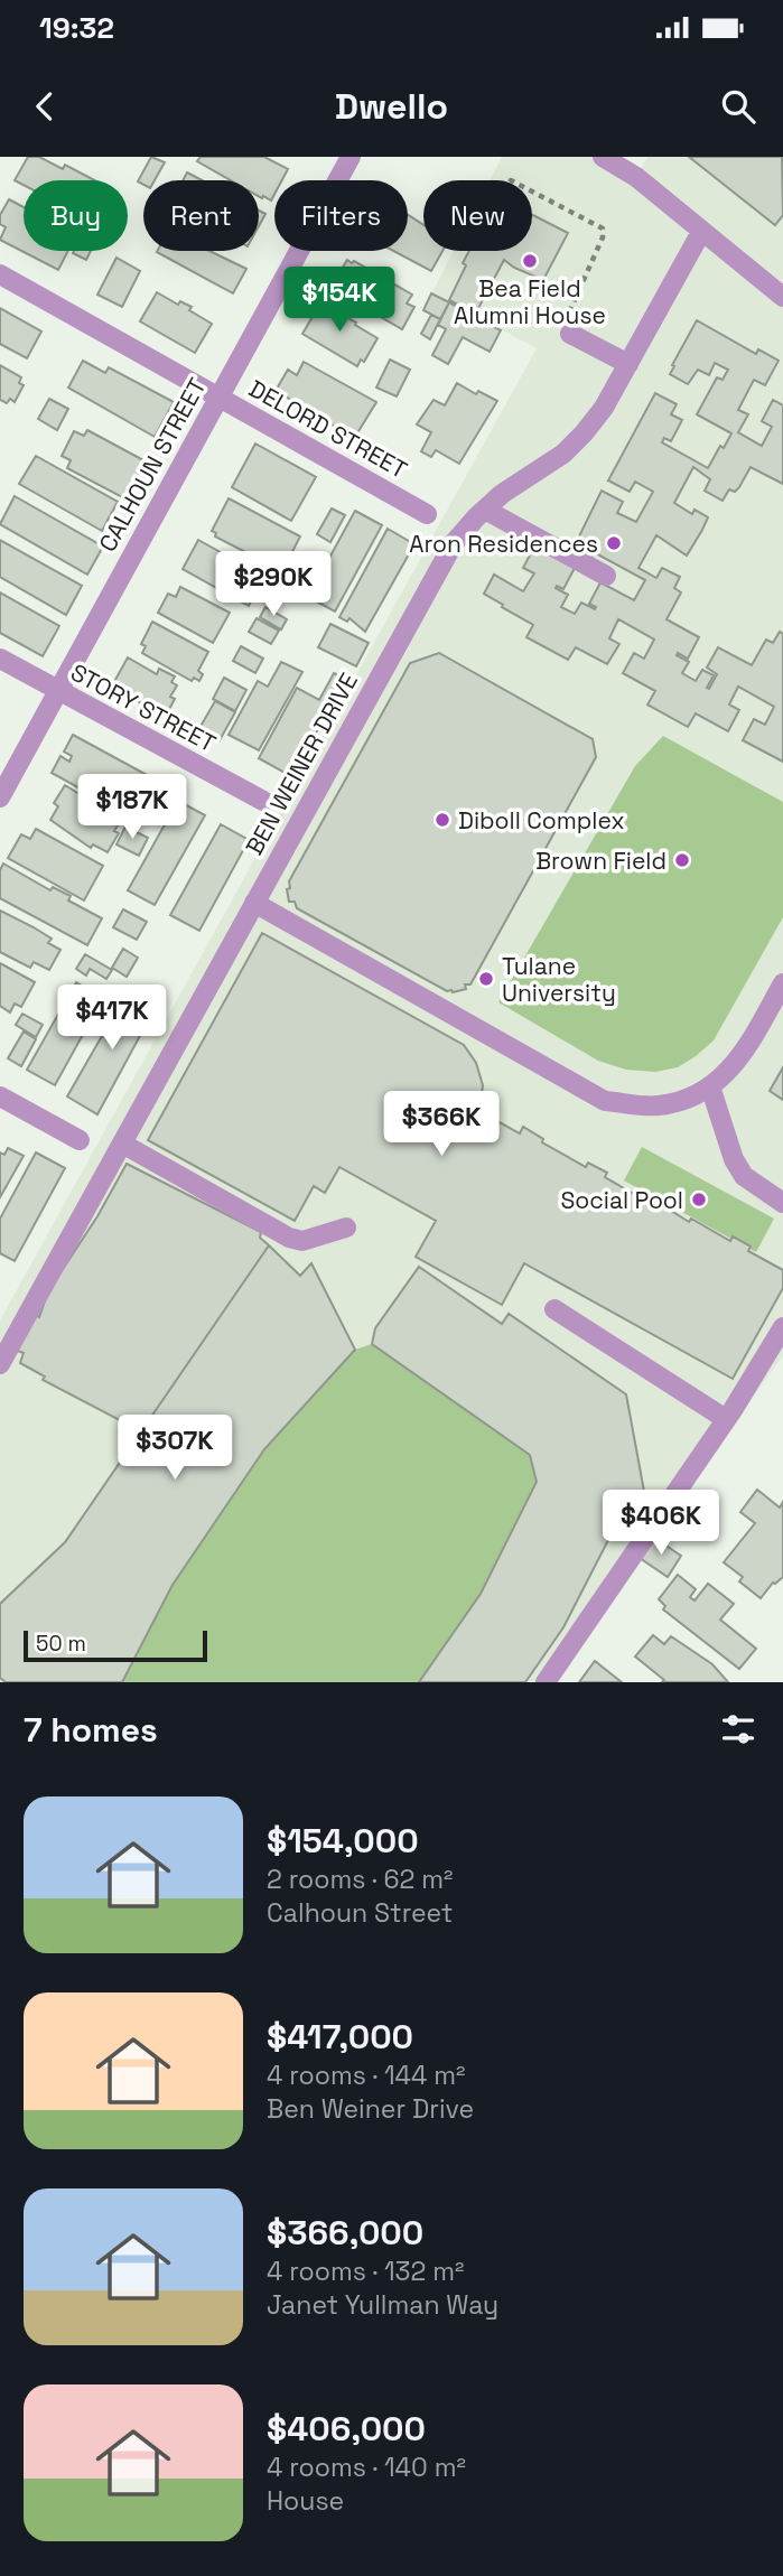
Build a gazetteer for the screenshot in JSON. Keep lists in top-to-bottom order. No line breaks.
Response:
{"streets":{"street":["DELORD STREET","CALHOUN STREET","STORY STREET","BEN WEINER DRIVE"]},"crossings":[["DELORD STREET","CALHOUN STREET"],["CALHOUN STREET","STORY STREET"]],"places":["Bea Field Alumni House","Aron Residences","Diboll Complex","Brown Field","Tulane University","Social Pool"],"scale_bar":"50 m","page":{"status":"19:32","header":"Dwello","chip":["Buy","Rent","Filters","New"],"price":["$154K","$290K","$187K","$417K","$366K","$307K","$406K"],"scale":"50 m","heading":"7 homes","list":[{"name":"$154,000","note":"2 rooms · 62 m² · Calhoun Street"},{"name":"$417,000","note":"4 rooms · 144 m² · Ben Weiner Drive"},{"name":"$366,000","note":"4 rooms · 132 m² · Janet Yullman Way"},{"name":"$406,000","note":"4 rooms · 140 m² · House"}]}}
